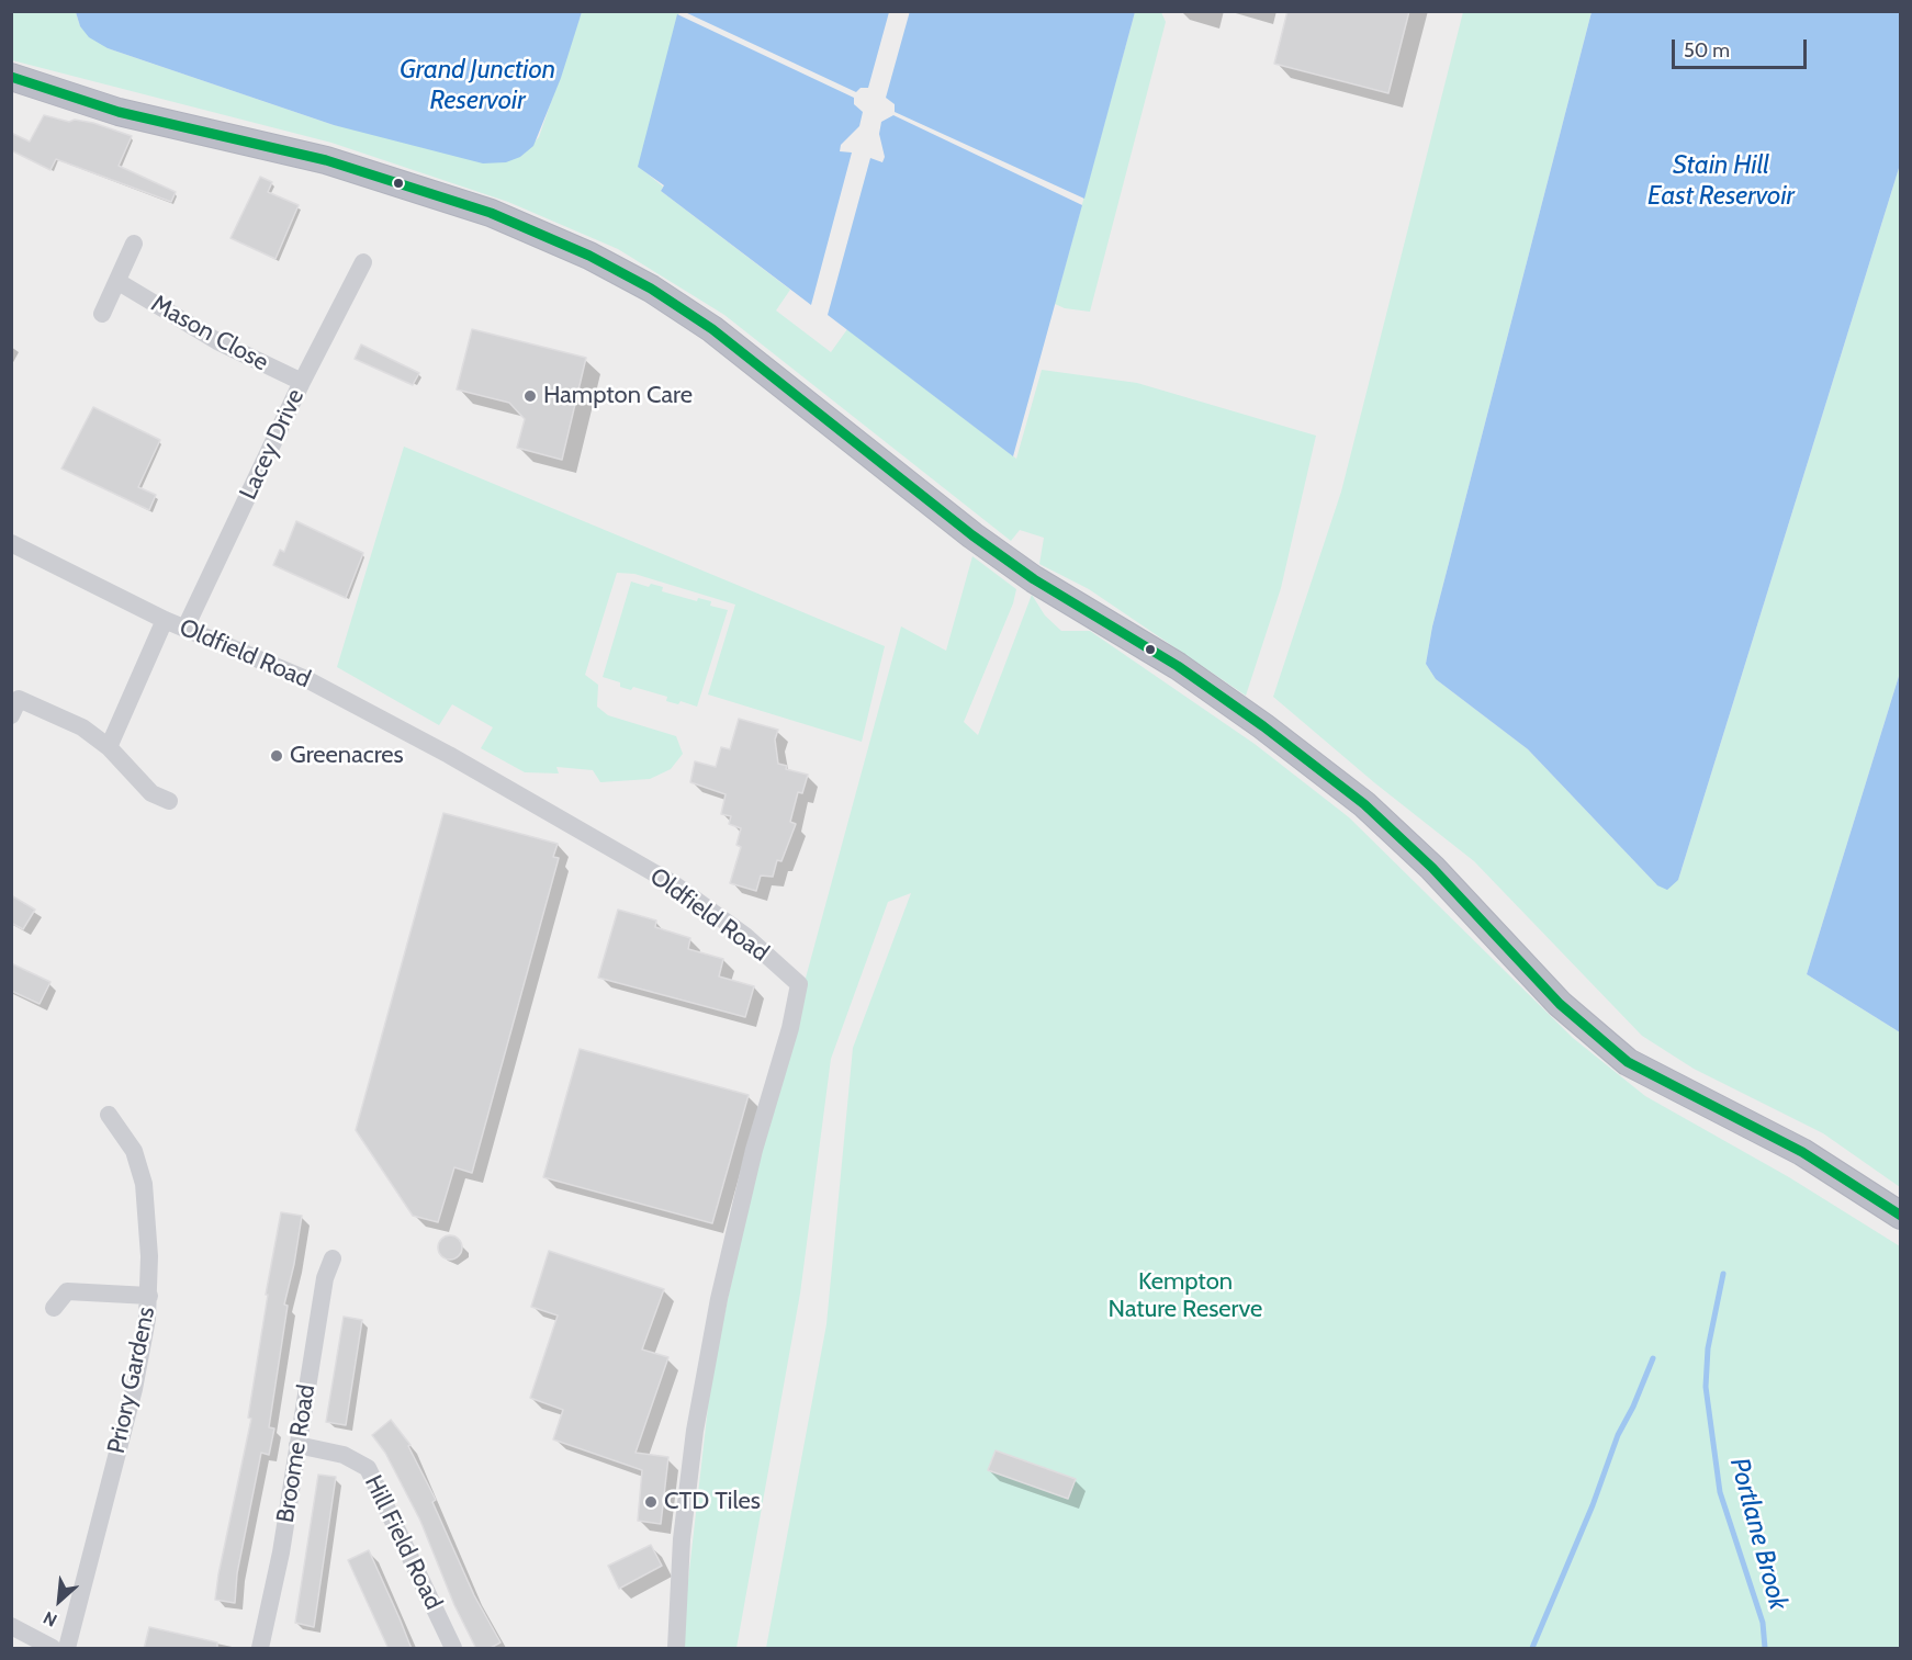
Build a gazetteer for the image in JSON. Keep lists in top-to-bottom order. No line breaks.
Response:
{"streets":{"street":["Mason Close","Lacey Drive","Oldfield Road","Priory Gardens","Broome Road","Hill Field Road"]},"crossings":[["Mason Close","Lacey Drive"],["Lacey Drive","Oldfield Road"],["Broome Road","Hill Field Road"]],"water":["Grand Junction Reservoir","Stain Hill East Reservoir","Portlane Brook"],"parks":["Kempton Nature Reserve"],"places":["Hampton Care","Greenacres","CTD Tiles"],"scale_bar":"50 m","north":"bottom left"}
